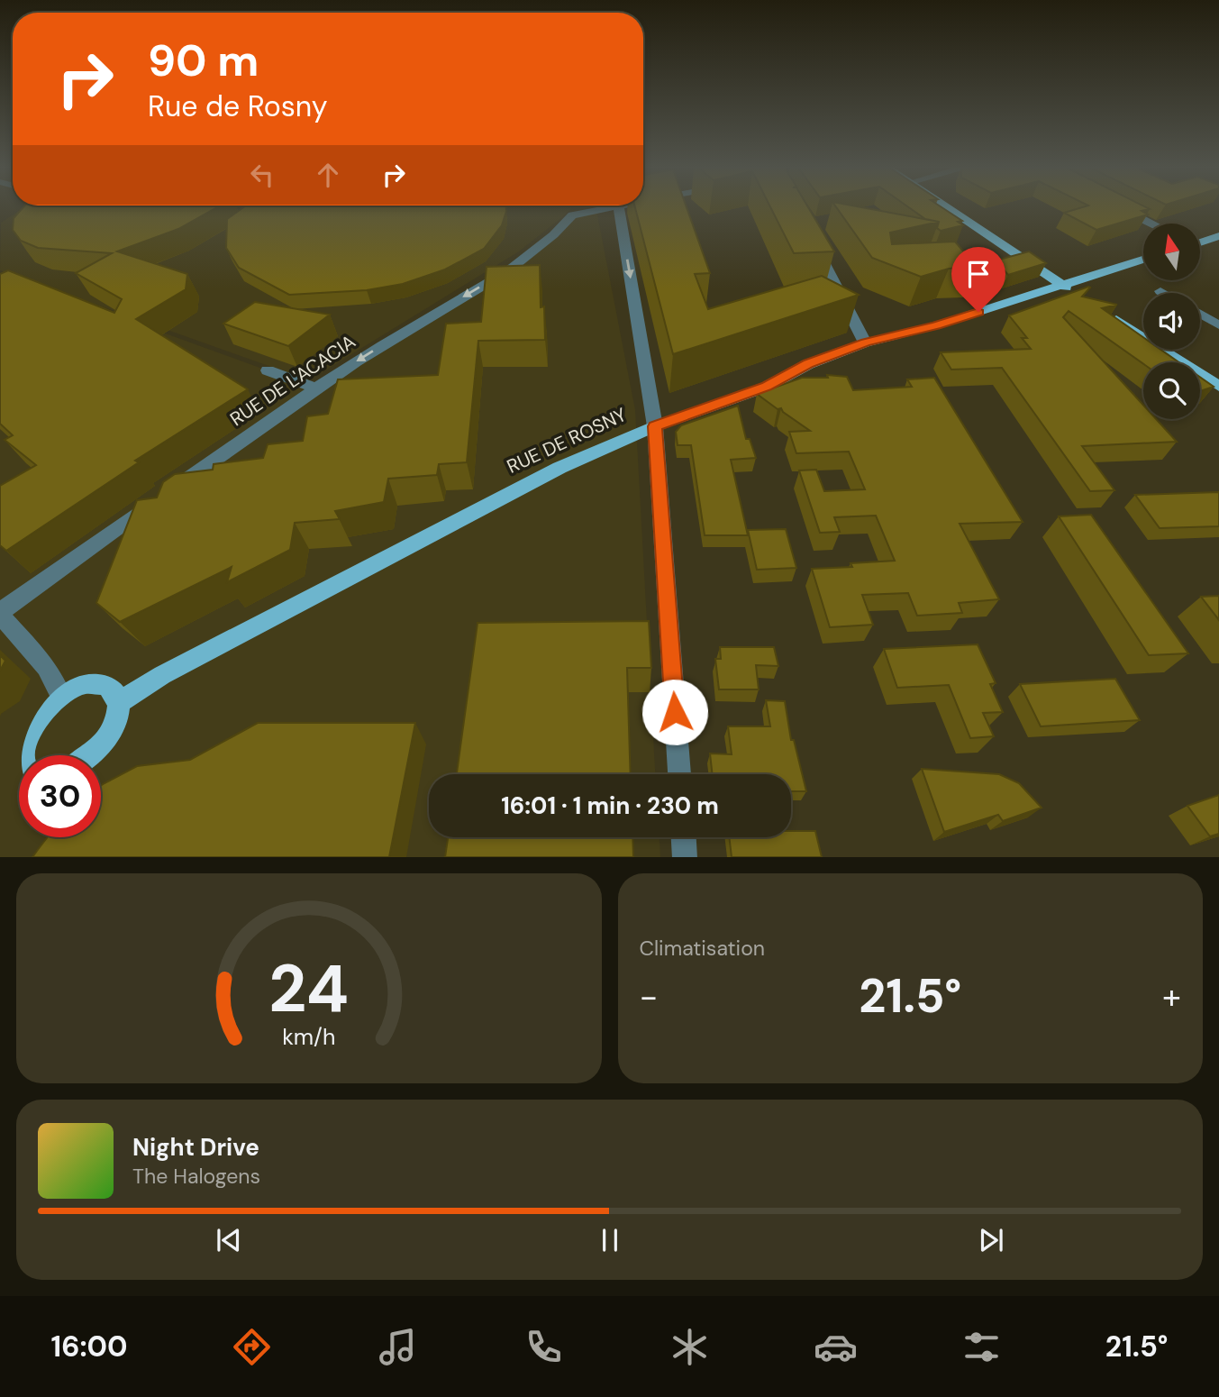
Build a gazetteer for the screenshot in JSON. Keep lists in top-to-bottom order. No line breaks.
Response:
{"streets":{"main road":["RUE DE ROSNY"],"street":["RUE DE L'ACACIA"]},"one_way":["RUE DE L'ACACIA"],"north":"top","page":{"turn":["90 m","Rue de Rosny"],"limit":"30","trip":"16:01 · 1 min · 230 m","tile":"Climatisation","heat":["−","21.5°","+"],"song":["Night Drive","The Halogens"],"tabs":["16:00","21.5°"],"gauge":["24","km/h"]}}
